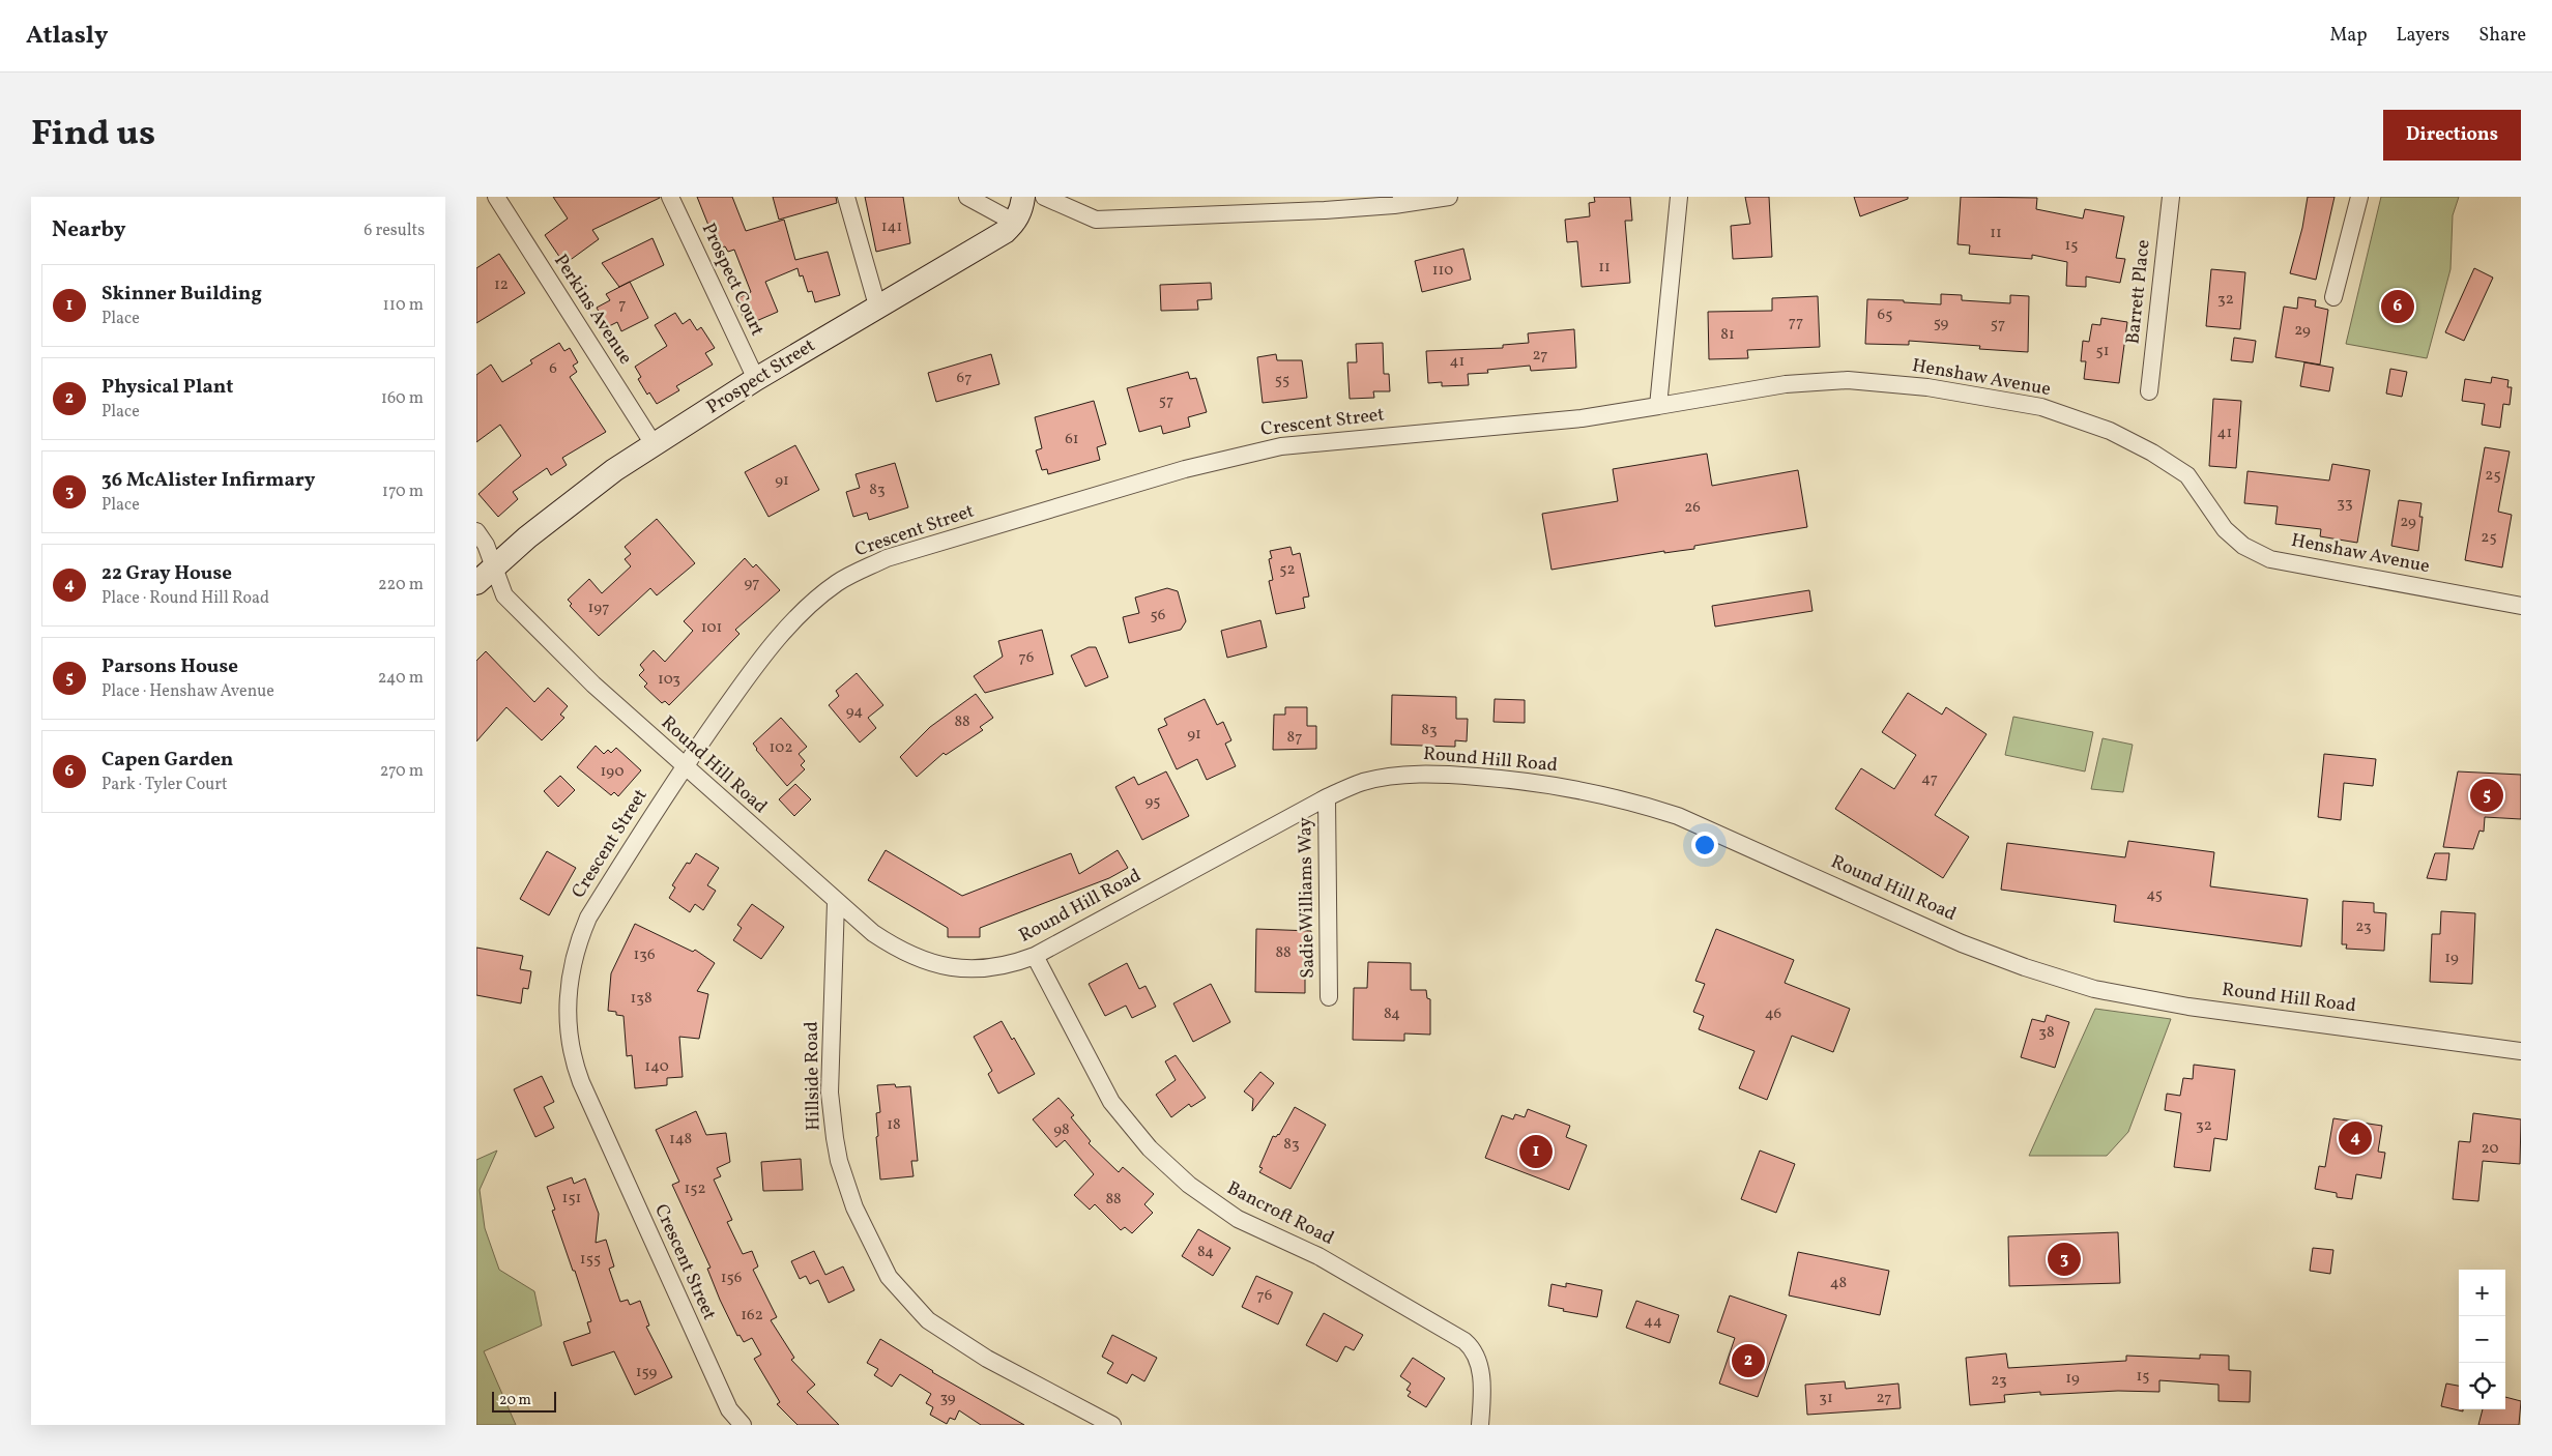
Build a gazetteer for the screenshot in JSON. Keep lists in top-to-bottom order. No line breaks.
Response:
{"streets":{"main road":["Prospect Street"],"street":["Prospect Court","Barrett Place","Perkins Avenue","Henshaw Avenue","Crescent Street","Round Hill Road","Sadie Williams Way","Hillside Road","Bancroft Road"]},"crossings":[["Prospect Court","Prospect Street"],["Perkins Avenue","Prospect Street"],["Prospect Street","Round Hill Road"],["Henshaw Avenue","Crescent Street"],["Crescent Street","Round Hill Road"],["Round Hill Road","Sadie Williams Way"],["Round Hill Road","Hillside Road"],["Round Hill Road","Bancroft Road"]],"house_numbers":["141","11","15","11","110","12","32","7","65","77","59","57","29","81","51","27","41","6","67","55","57","41","61","25","91","83","33","26","29","25","52","97","197","56","101","76","103","94","88","83","91","87","102","190","47","95","45","23","88","136","19","138","84","46","38","140","18","32","98","148","83","20","152","151","88","84","155","156","48","76","162","44","159","15","19","23","39","31","27"],"scale_bar":"20 m","page":{"header":"Atlasly","nav":["Map","Layers","Share"],"title":"Find us","buttons":"Directions","heading":["Nearby","6 results"],"list":[{"mark":"1","name":"Skinner Building","note":"Place","value":"110 m"},{"mark":"2","name":"Physical Plant","note":"Place","value":"160 m"},{"mark":"3","name":"36 McAlister Infirmary","note":"Place","value":"170 m"},{"mark":"4","name":"22 Gray House","note":"Place · Round Hill Road","value":"220 m"},{"mark":"5","name":"Parsons House","note":"Place · Henshaw Avenue","value":"240 m"},{"mark":"6","name":"Capen Garden","note":"Park · Tyler Court","value":"270 m"}],"pins":["6","5","4","1","3","2"],"map_buttons":["+","−"],"scale":"20 m"}}
